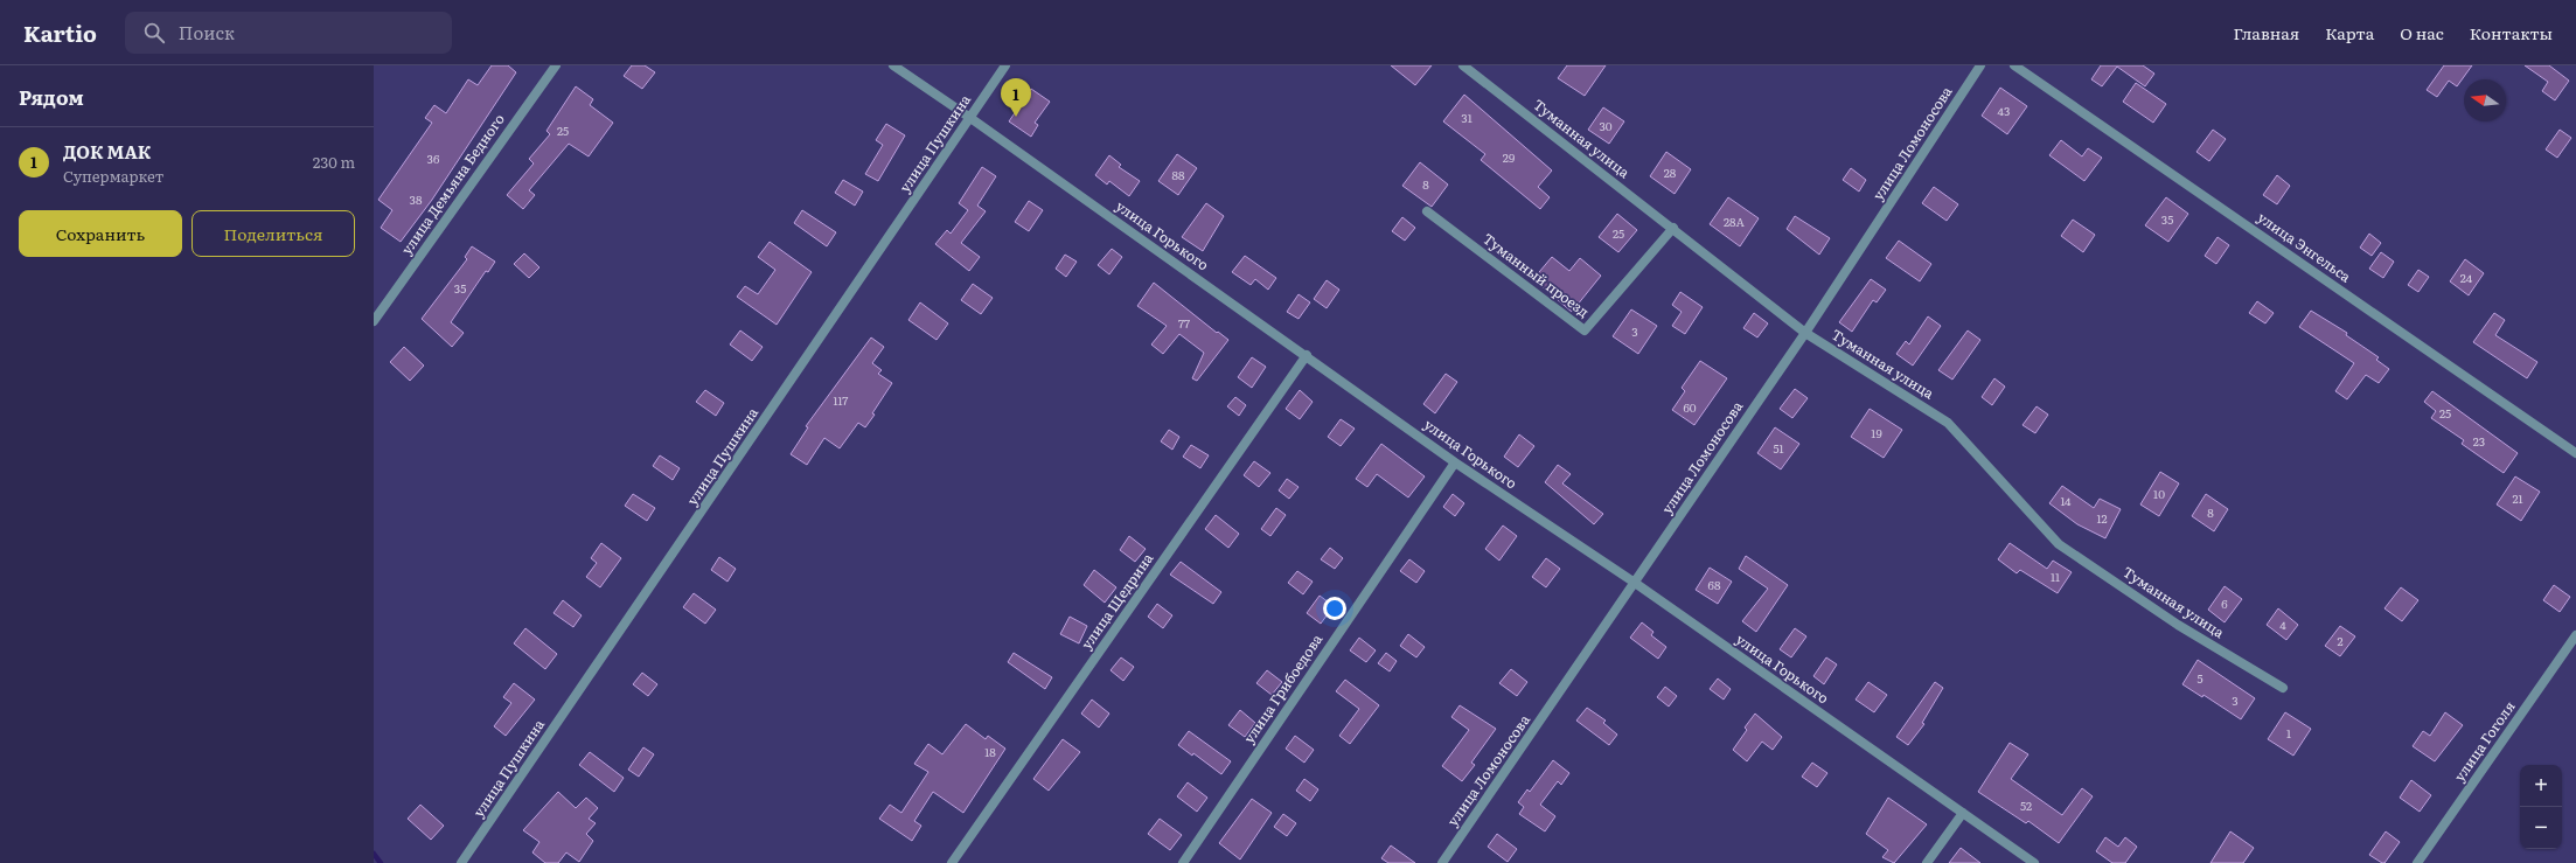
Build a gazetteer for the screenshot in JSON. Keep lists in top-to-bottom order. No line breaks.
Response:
{"streets":{"street":["Туманная улица","улица Пушкина","улица Ломоносова","улица Демьяна Бедного","улица Горького","улица Энгельса","Туманный проезд","улица Щедрина","улица Грибоедова","улица Гоголя"]},"crossings":[["Туманная улица","улица Ломоносова"],["Туманная улица","Туманный проезд"],["улица Пушкина","улица Горького"],["улица Ломоносова","улица Горького"],["улица Горького","улица Щедрина"],["улица Горького","улица Грибоедова"]],"house_numbers":["43","31","30","25","29","36","28","88","8","38","35","28А","25","24","35","77","3","117","60","25","19","23","51","10","21","14","8","12","11","68","6","4","2","5","3","1","18","52"],"north":"left","page":{"header":"Kartio","search":"Поиск","nav":["Главная","Карта","О нас","Контакты"],"heading":"Рядом","pins":"1","list":[{"mark":"1","name":"ДОК МАК","note":"Супермаркет","value":"230 m"}],"buttons":["Сохранить","Поделиться"],"map_buttons":["+","−"]}}
